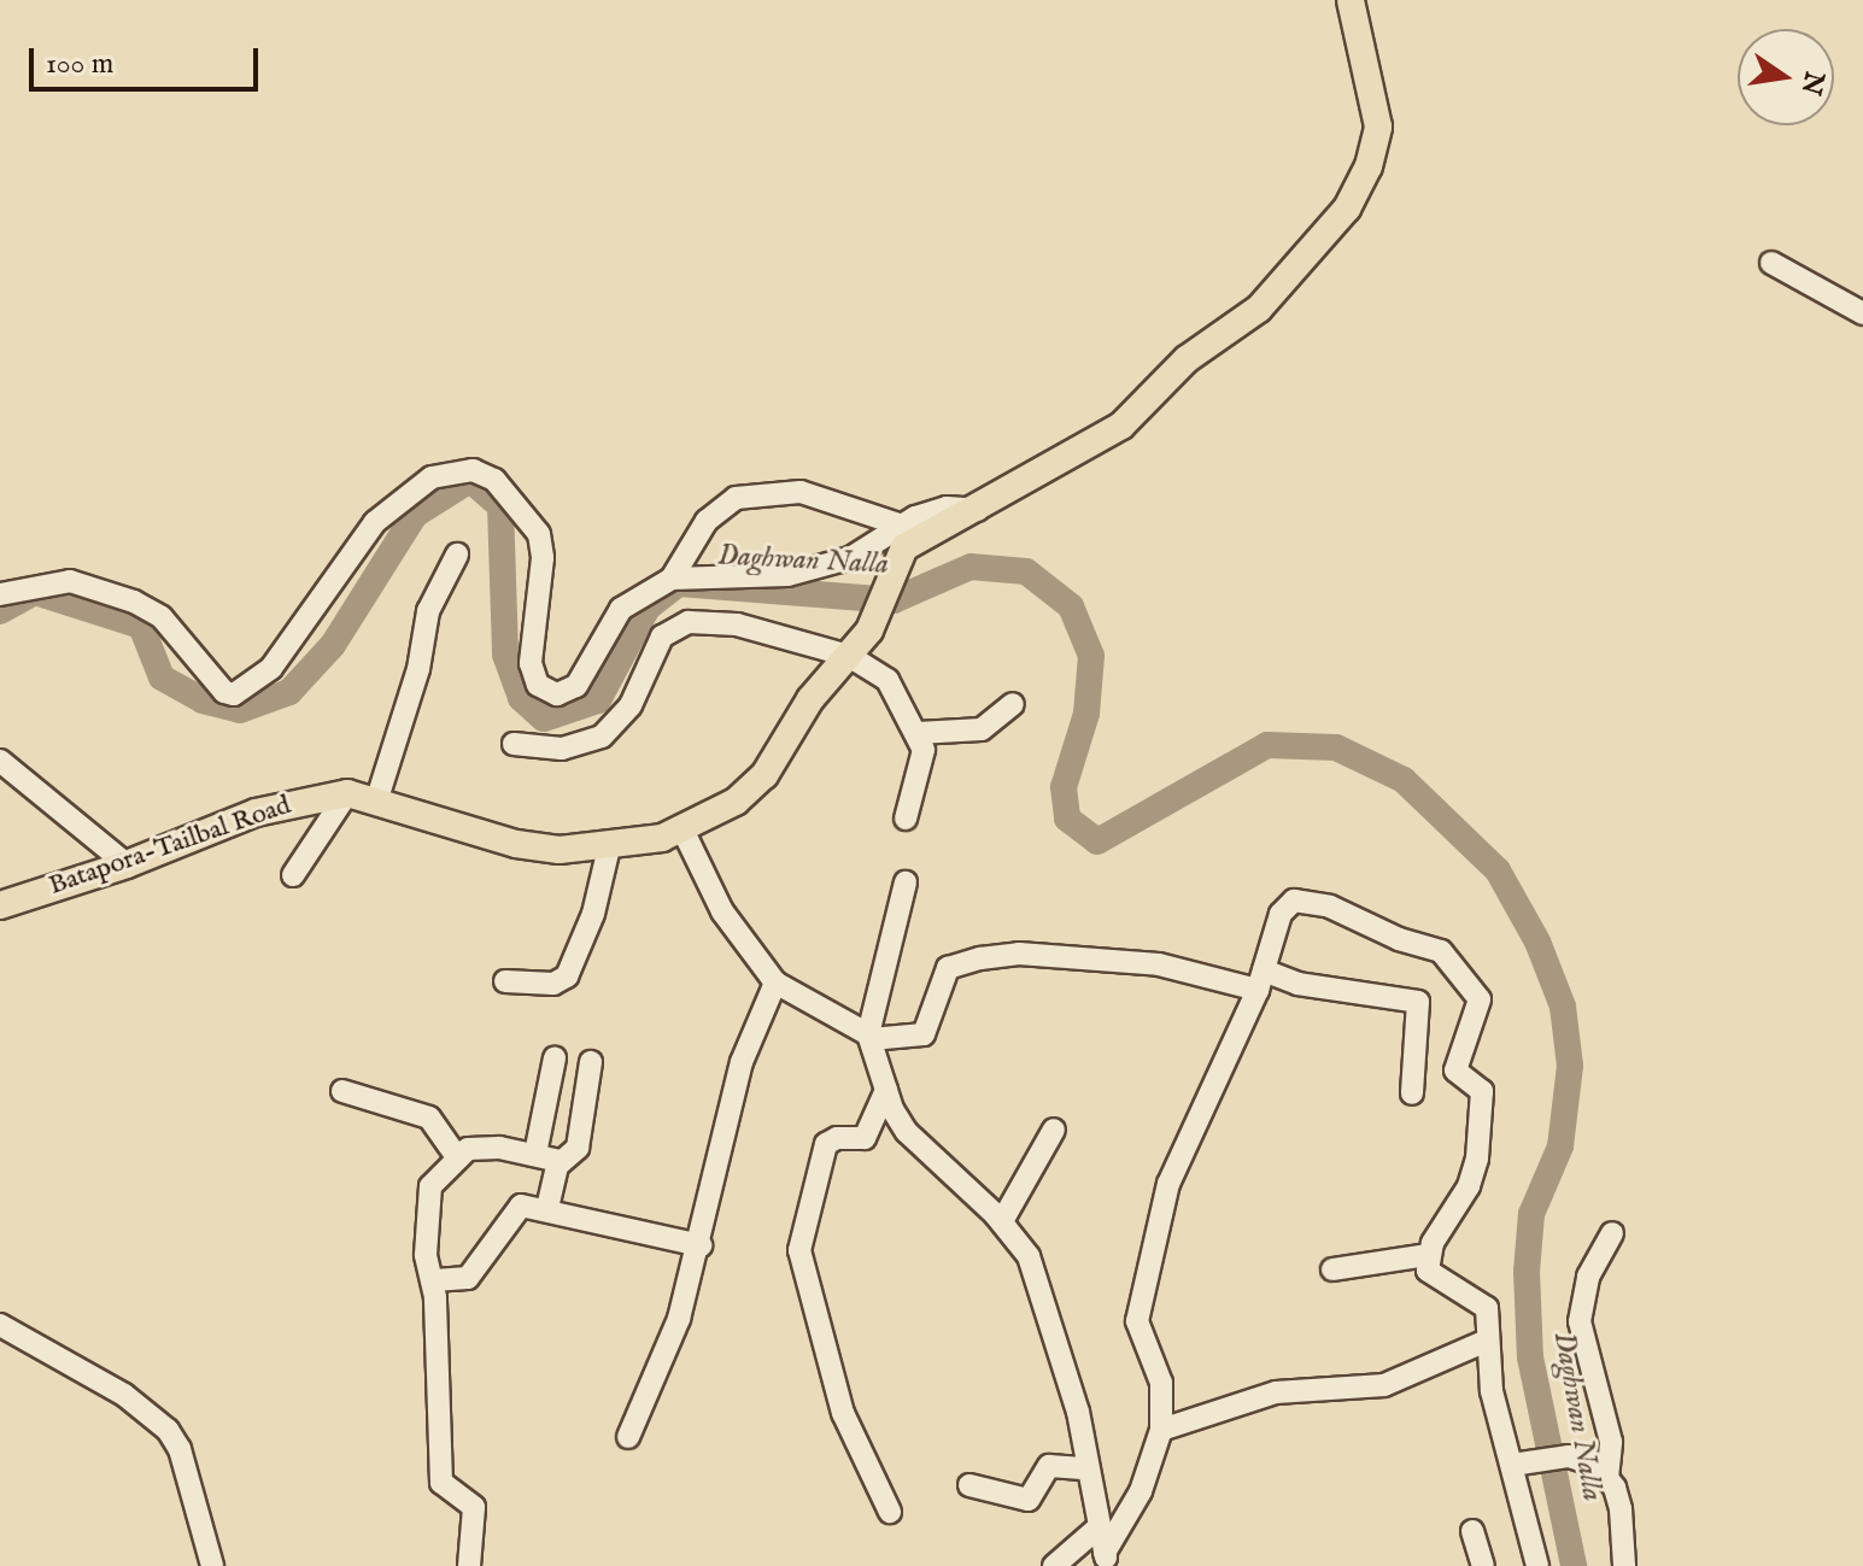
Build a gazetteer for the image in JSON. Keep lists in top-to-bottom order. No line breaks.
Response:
{"streets":{"main road":["Batapora-Tailbal Road"]},"water":["Daghwan Nalla"],"scale_bar":"100 m","north":"right"}
